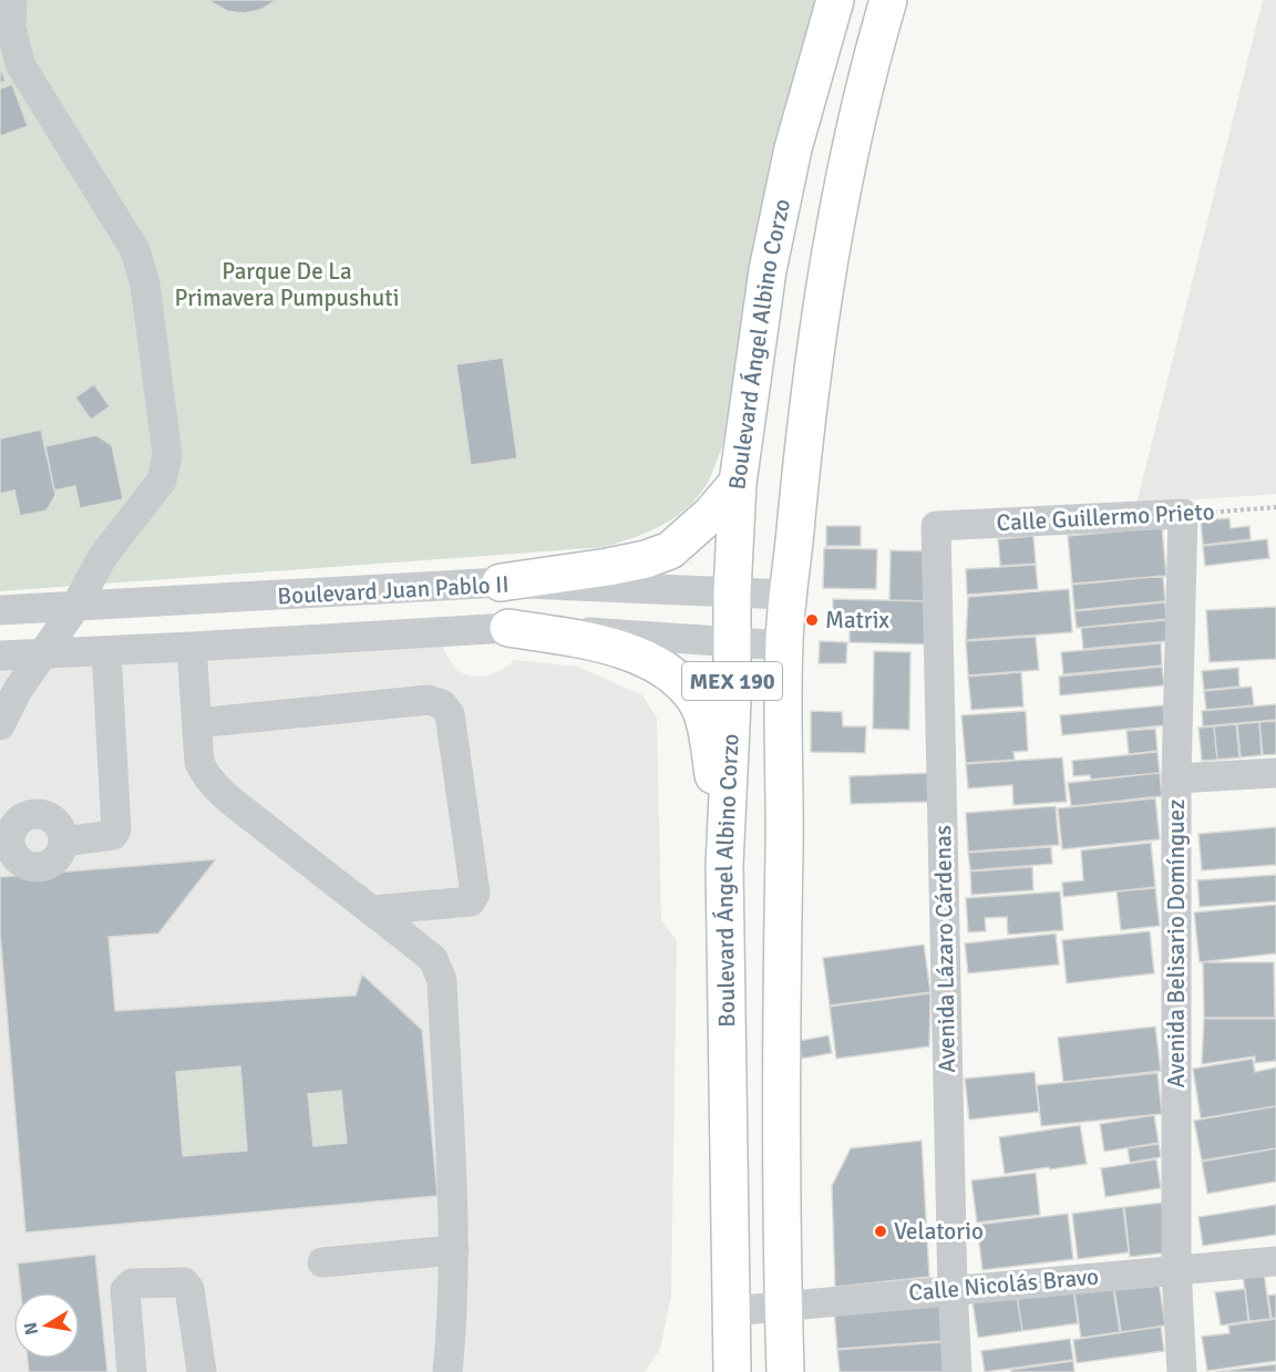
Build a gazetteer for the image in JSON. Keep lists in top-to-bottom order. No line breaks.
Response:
{"streets":{"main road":["Boulevard Ángel Albino Corzo","MEX 190"],"street":["Calle Guillermo Prieto","Boulevard Juan Pablo II","Avenida Belisario Domínguez","Avenida Lázaro Cárdenas","Calle Nicolás Bravo"]},"crossings":[["Boulevard Ángel Albino Corzo","Boulevard Juan Pablo II"],["Boulevard Ángel Albino Corzo","Calle Nicolás Bravo"],["Calle Guillermo Prieto","Avenida Belisario Domínguez"],["Calle Guillermo Prieto","Avenida Lázaro Cárdenas"],["Boulevard Juan Pablo II","MEX 190"],["MEX 190","Calle Nicolás Bravo"],["Avenida Belisario Domínguez","Calle Nicolás Bravo"],["Avenida Lázaro Cárdenas","Calle Nicolás Bravo"]],"parks":["Parque De La Primavera Pumpushuti"],"places":["Matrix","Velatorio"],"north":"left"}
